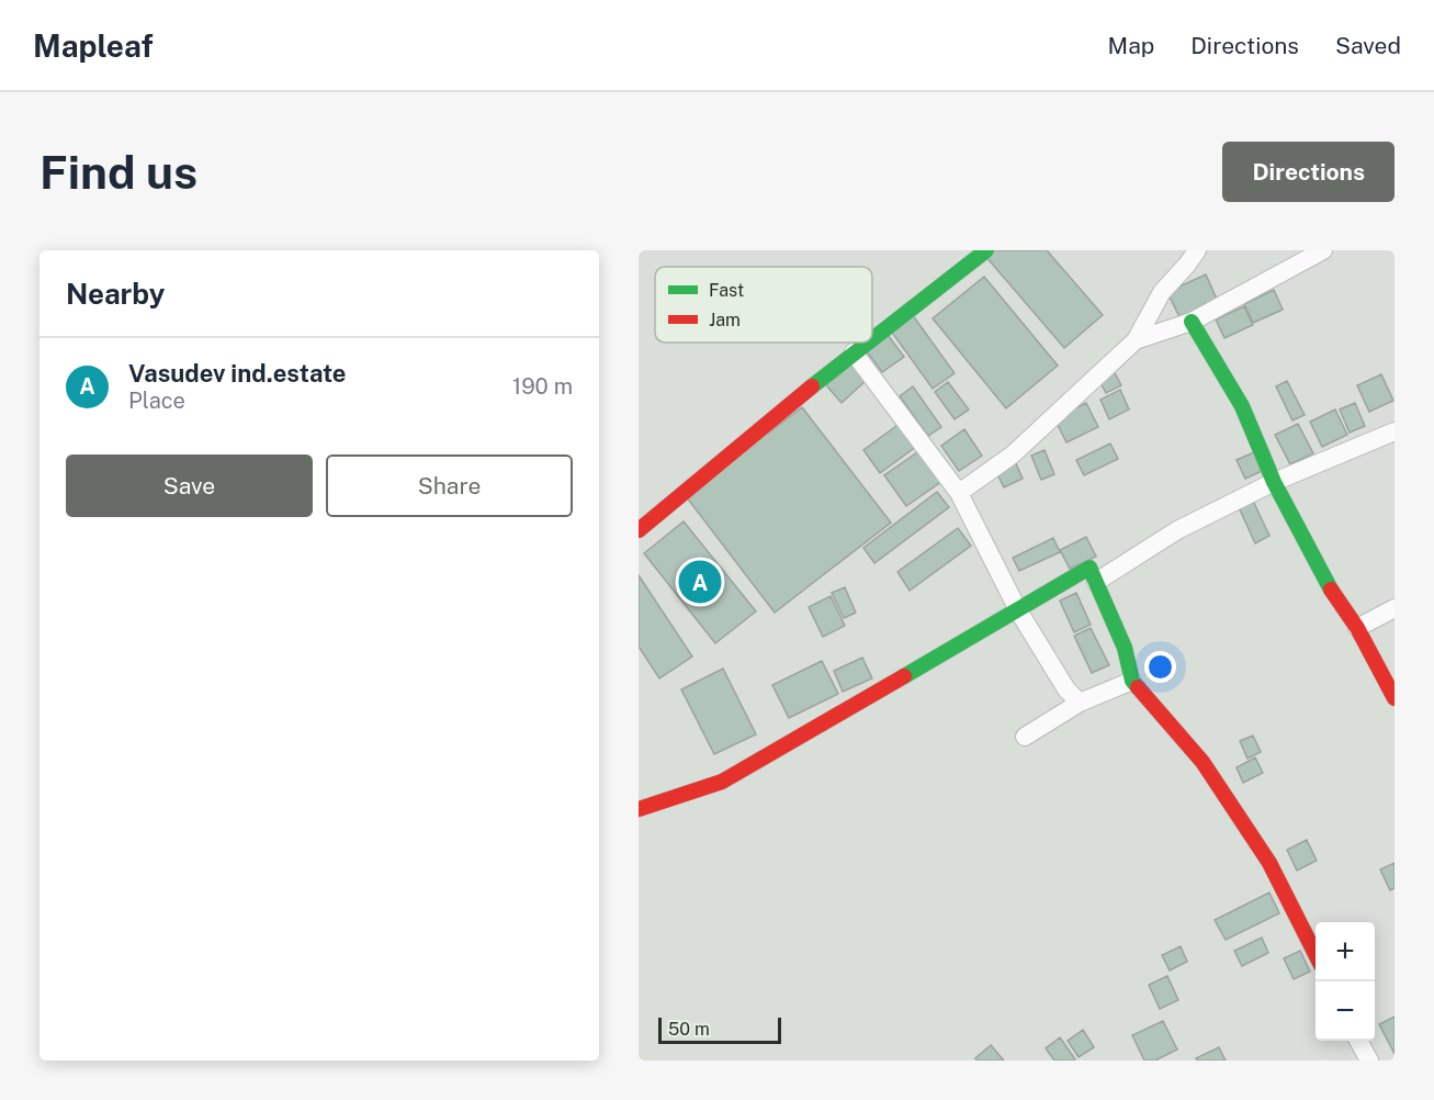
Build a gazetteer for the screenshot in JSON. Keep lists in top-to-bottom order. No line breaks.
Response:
{"legend":["Fast","Jam"],"scale_bar":"50 m","page":{"header":"Mapleaf","nav":["Map","Directions","Saved"],"buttons":["Directions",["Save","Share"]],"title":"Find us","heading":"Nearby","list":[{"mark":"A","name":"Vasudev ind.estate","note":"Place","value":"190 m"}],"pins":"A","map_buttons":["+","−"],"scale":"50 m"}}
